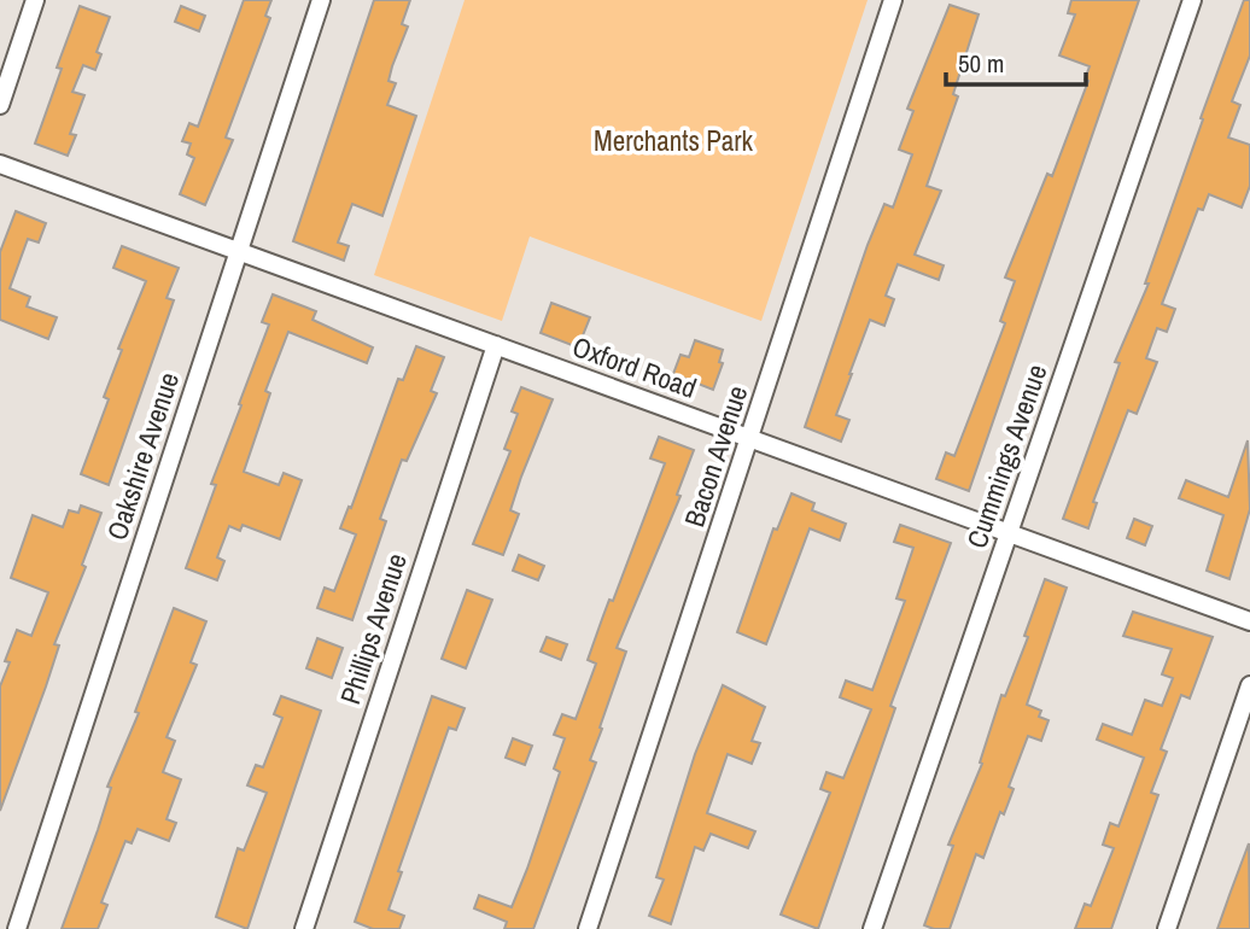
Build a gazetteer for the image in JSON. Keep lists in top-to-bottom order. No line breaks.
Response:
{"streets":{"street":["Oxford Road","Oakshire Avenue","Bacon Avenue","Cummings Avenue","Phillips Avenue"]},"crossings":[["Oxford Road","Oakshire Avenue"],["Oxford Road","Bacon Avenue"],["Oxford Road","Cummings Avenue"],["Oxford Road","Phillips Avenue"]],"parks":["Merchants Park"],"scale_bar":"50 m"}
